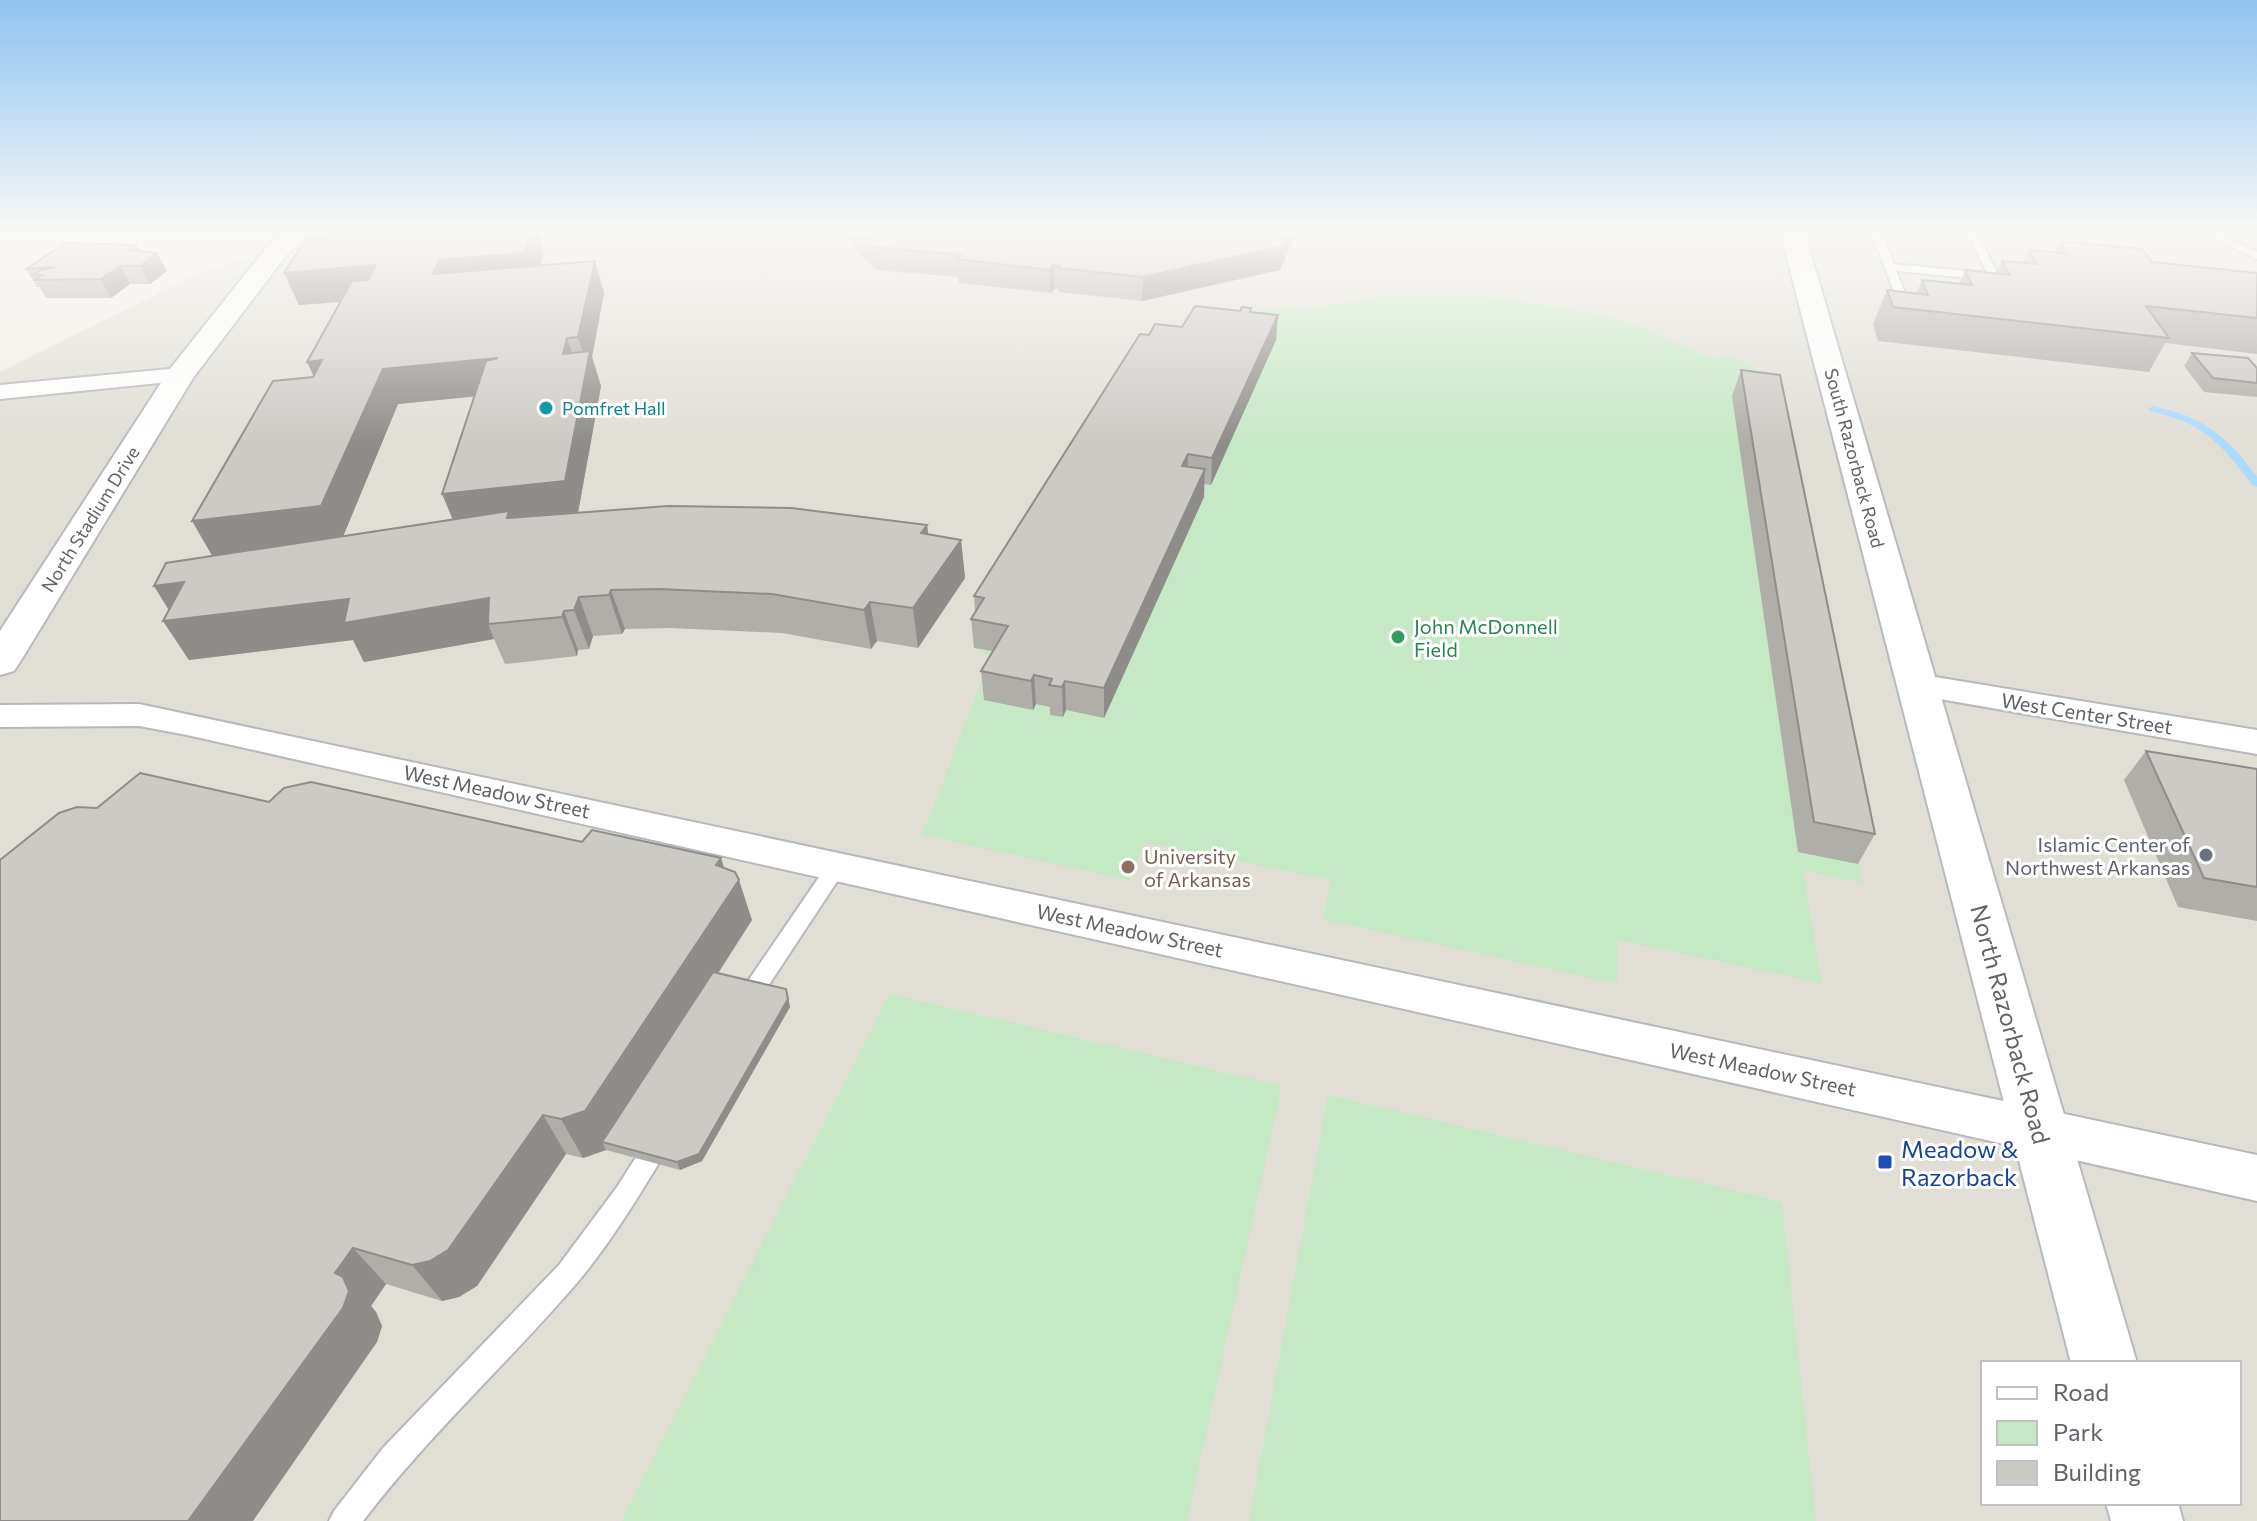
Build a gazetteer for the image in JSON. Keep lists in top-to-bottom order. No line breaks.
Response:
{"streets":{"main road":["South Razorback Road","North Stadium Drive","North Razorback Road"],"street":["West Center Street","West Meadow Street"]},"crossings":[["South Razorback Road","West Center Street"],["South Razorback Road","North Razorback Road"],["West Center Street","North Razorback Road"],["West Meadow Street","North Razorback Road"]],"places":{"other":["Pomfret Hall","John McDonnell Field","Islamic Center of Northwest Arkansas","University of Arkansas"],"transit":["Meadow & Razorback"]},"legend":["Road","Park","Building"]}
